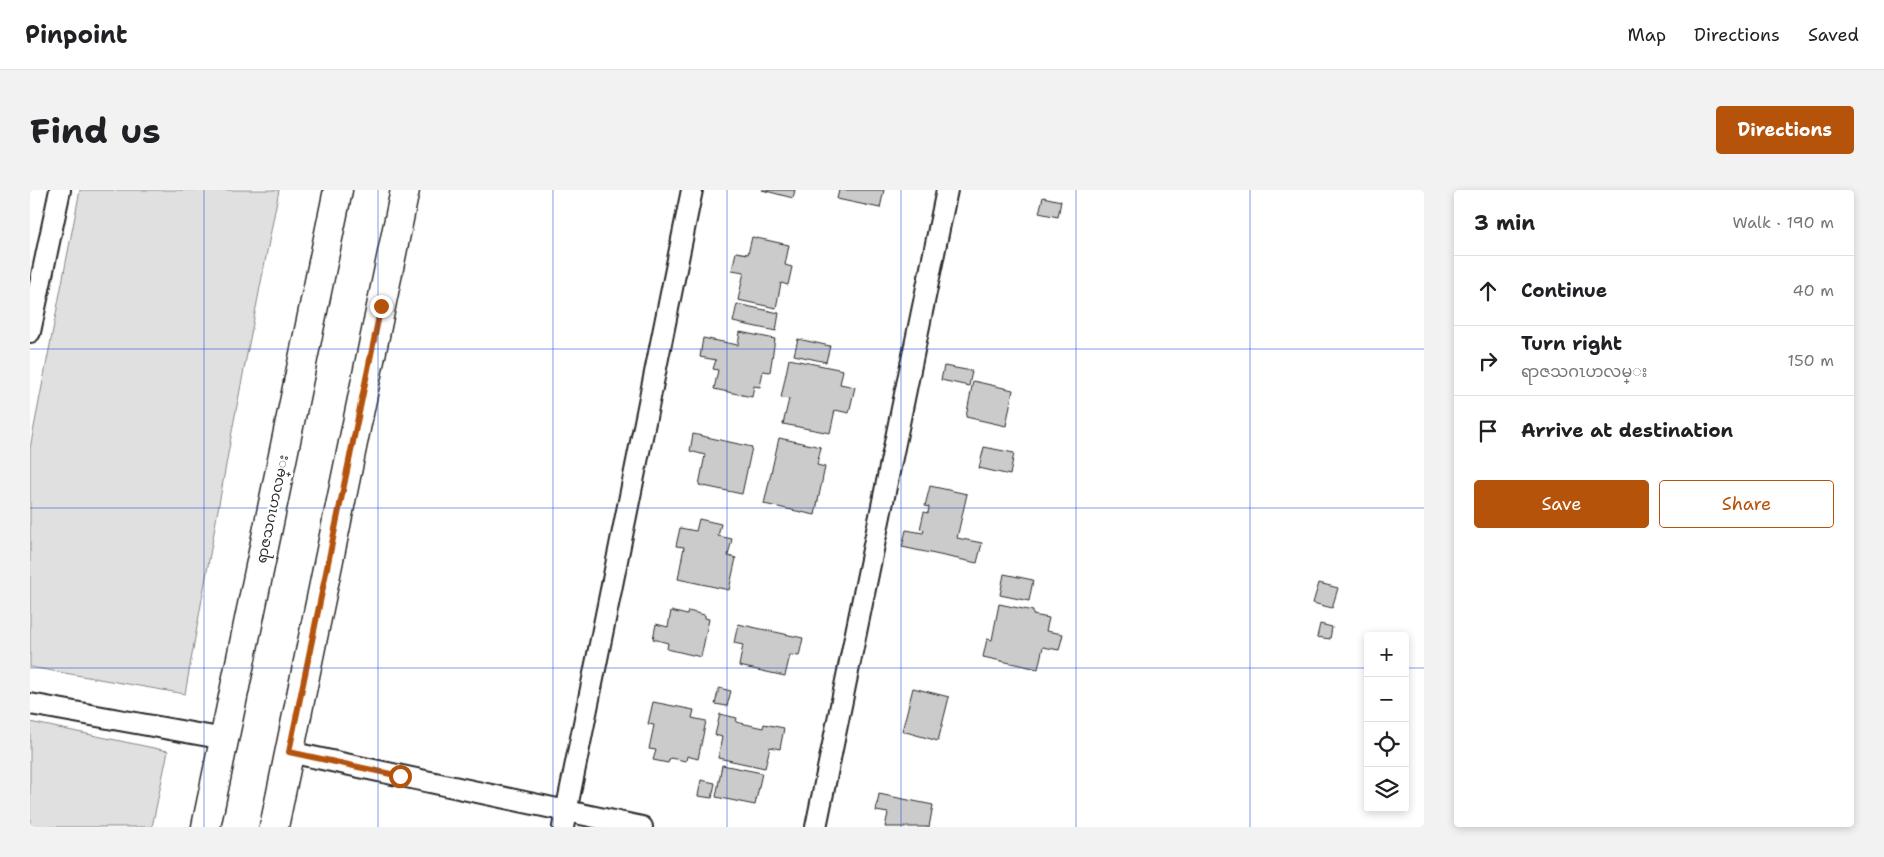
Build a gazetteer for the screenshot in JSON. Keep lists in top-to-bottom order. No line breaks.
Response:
{"streets":{"main road":["ရာဇသဂၤဟလမ္း"]},"page":{"header":"Pinpoint","nav":["Map","Directions","Saved"],"buttons":["Directions",["Save","Share"]],"title":"Find us","heading":["3 min","Walk · 190 m"],"list":[["Continue","40 m"],["Turn right","ရာဇသဂၤဟလမ္း","150 m"],"Arrive at destination"],"map_buttons":["+","−"]}}
